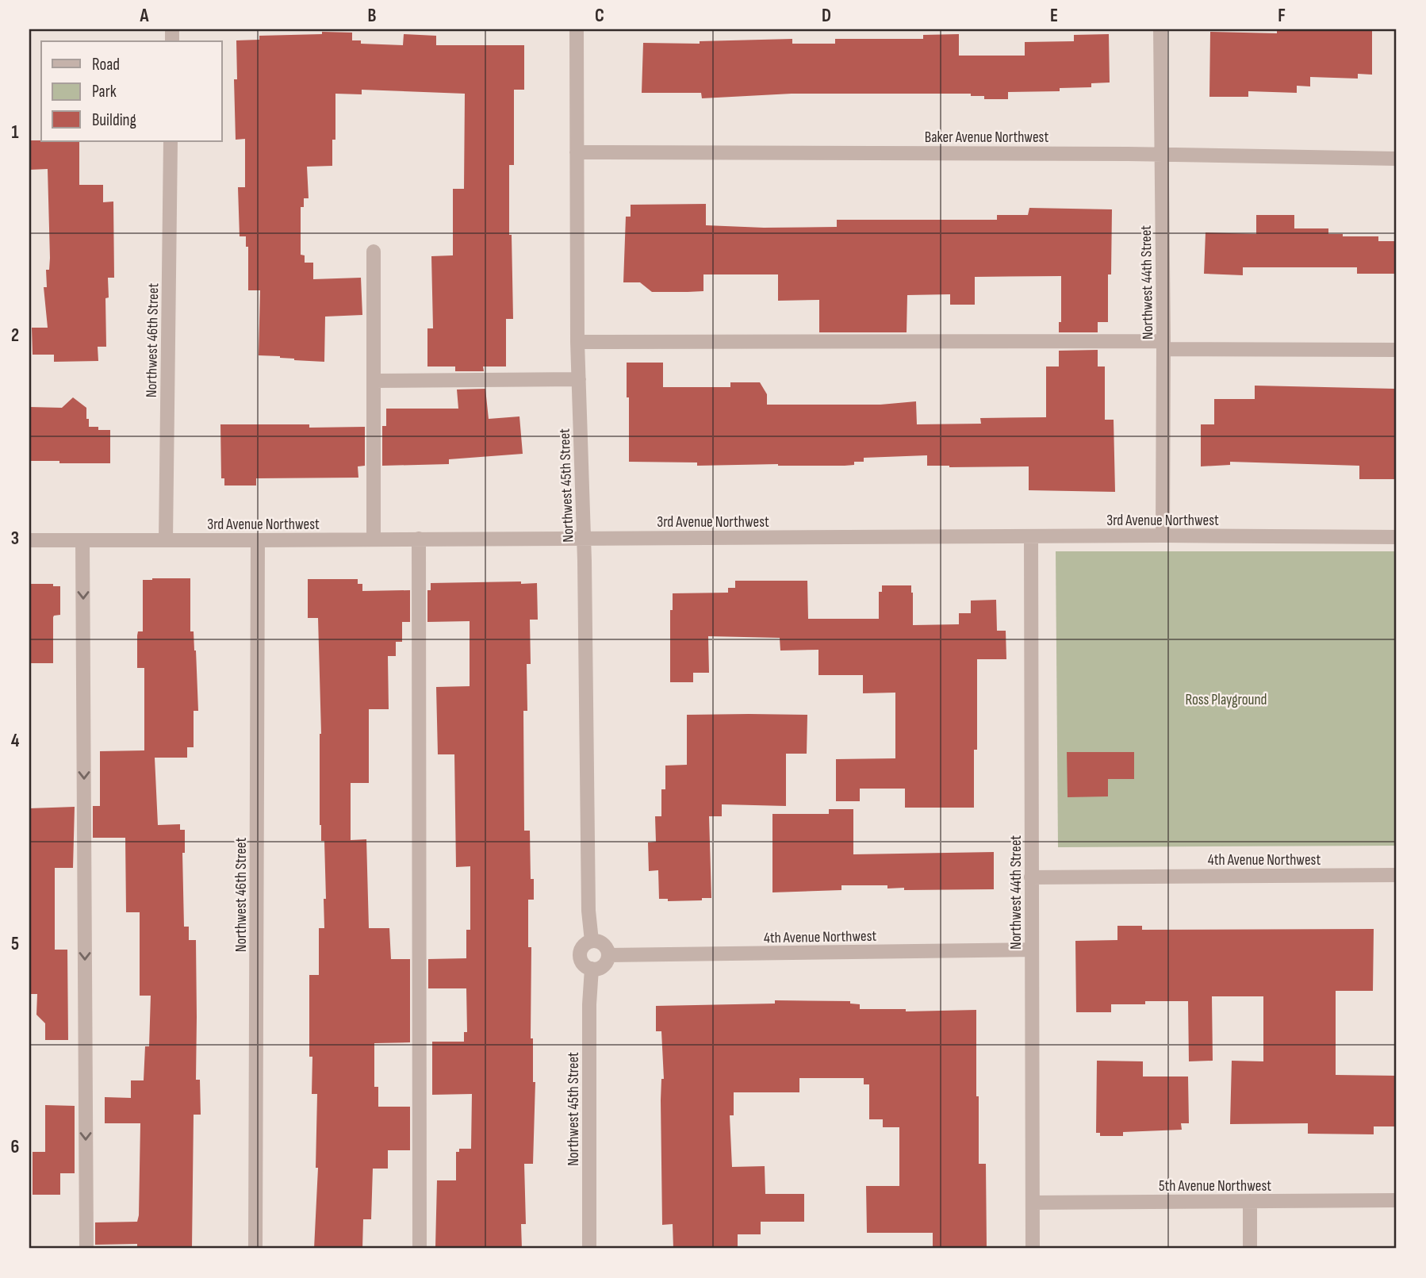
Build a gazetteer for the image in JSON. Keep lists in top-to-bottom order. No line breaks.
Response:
{"streets":{"street":["Baker Avenue Northwest","Northwest 44th Street","Northwest 46th Street","Northwest 45th Street","3rd Avenue Northwest","4th Avenue Northwest","5th Avenue Northwest"]},"crossings":[["Baker Avenue Northwest","Northwest 44th Street"],["Baker Avenue Northwest","Northwest 45th Street"],["Northwest 44th Street","3rd Avenue Northwest"],["Northwest 44th Street","4th Avenue Northwest"],["Northwest 44th Street","5th Avenue Northwest"],["Northwest 46th Street","3rd Avenue Northwest"],["Northwest 45th Street","3rd Avenue Northwest"],["Northwest 45th Street","4th Avenue Northwest"]],"parks":["Ross Playground"],"legend":["Road","Park","Building"],"grid":{"columns":["A","B","C","D","E","F"],"rows":["1","2","3","4","5","6"]}}
